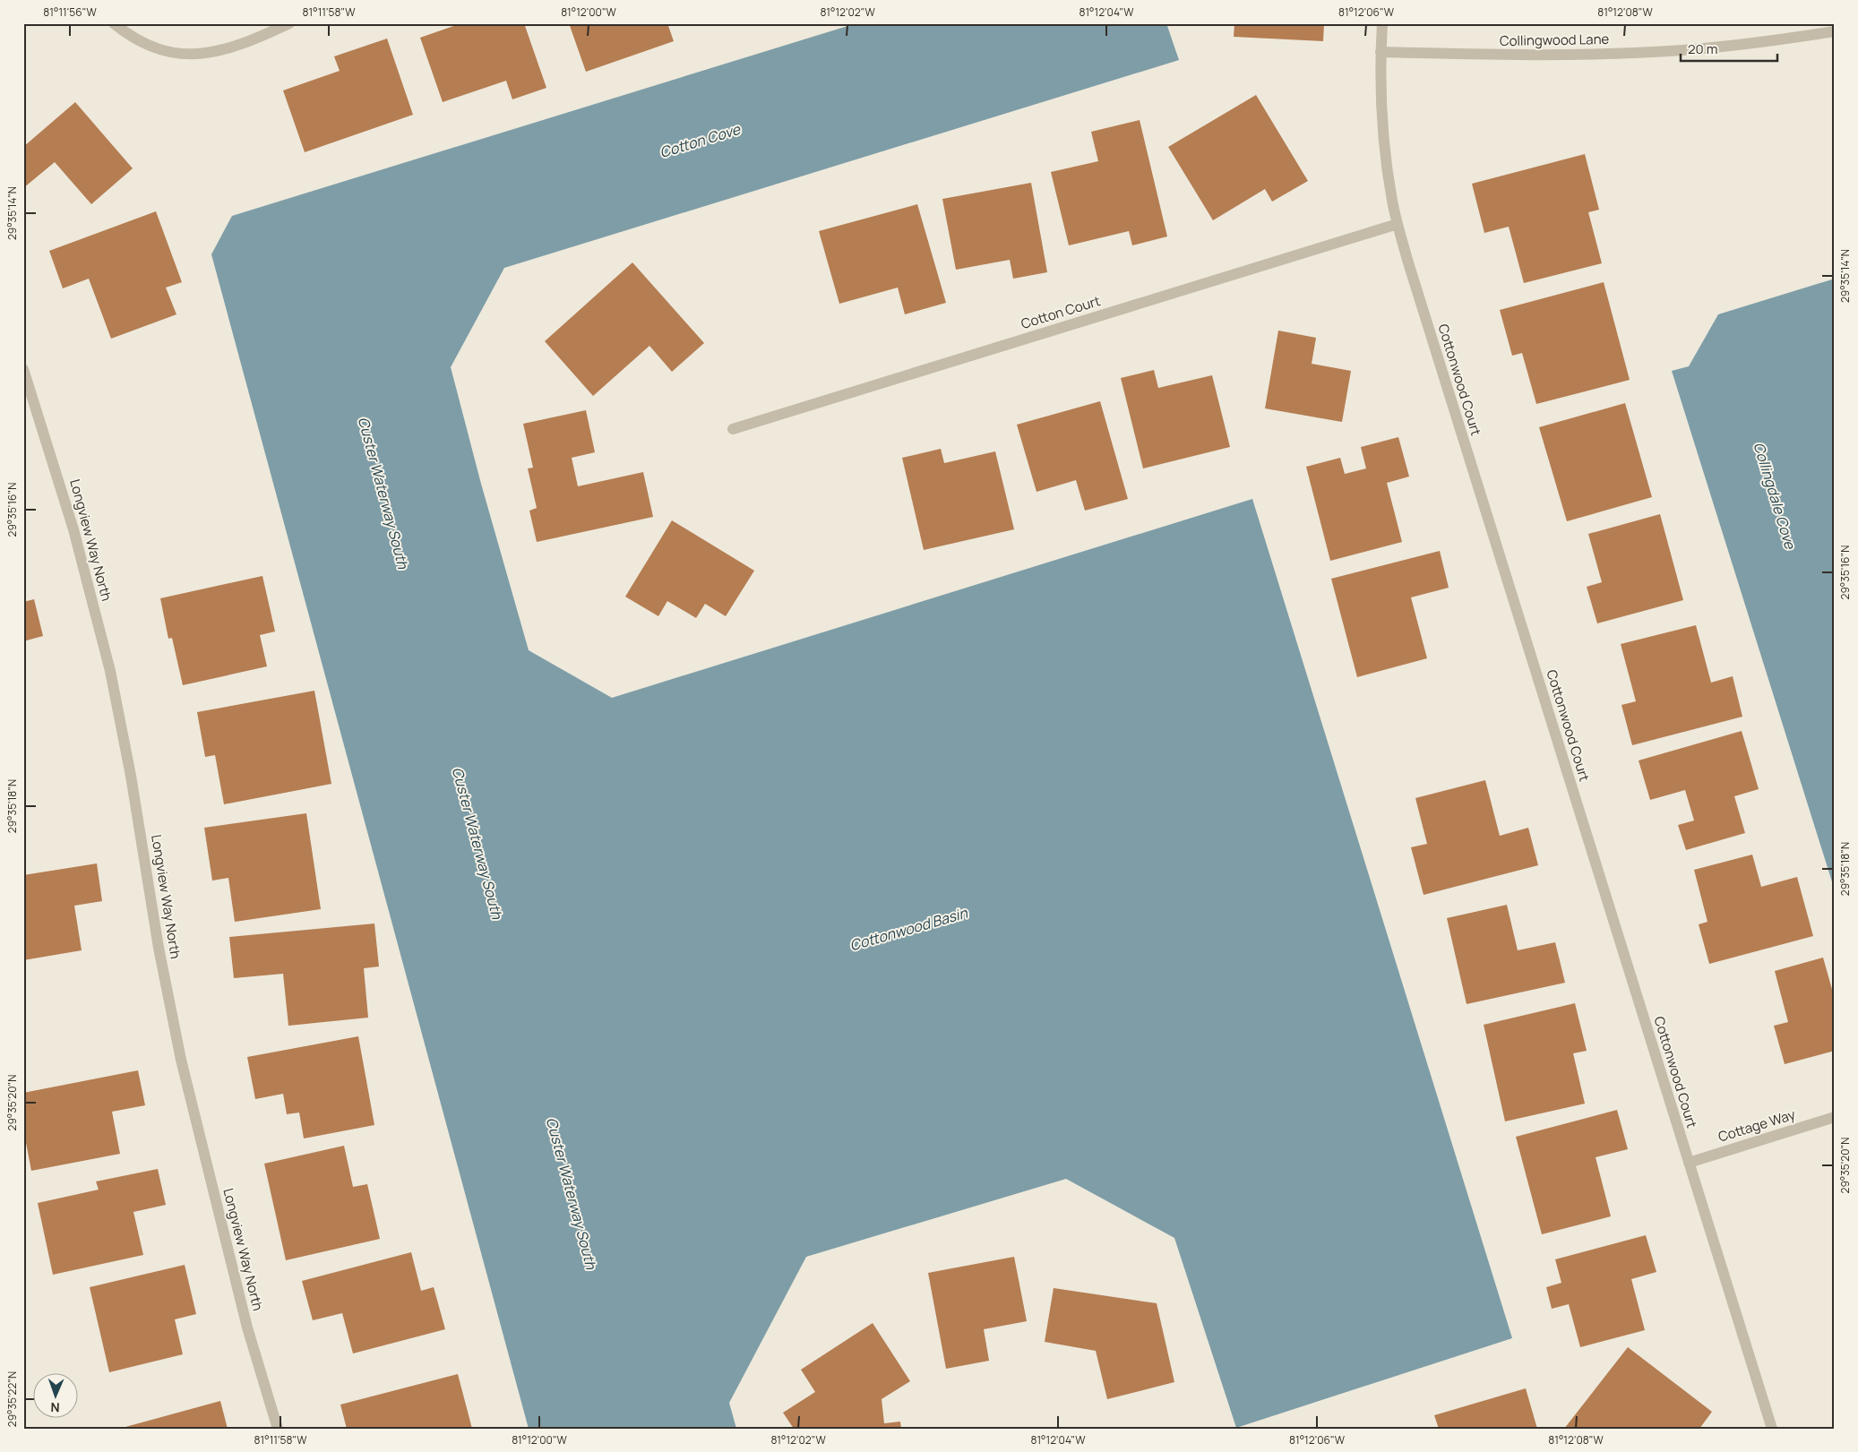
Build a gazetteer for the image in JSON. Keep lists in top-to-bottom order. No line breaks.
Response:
{"streets":{"street":["Collingwood Lane","Cotton Court","Cottonwood Court","Longview Way North","Cottage Way"]},"crossings":[["Collingwood Lane","Cottonwood Court"],["Cotton Court","Cottonwood Court"],["Cottonwood Court","Cottage Way"]],"water":["Cotton Cove","Custer Waterway South","Collingdale Cove","Cottonwood Basin"],"scale_bar":"20 m","north":"bottom","coordinates":["81°11'56\"W","81°11'58\"W","81°12'00\"W","81°12'02\"W","81°12'04\"W","81°12'06\"W","81°12'08\"W","29°35'14\"N","29°35'16\"N","29°35'18\"N","29°35'20\"N","29°35'22\"N"]}
